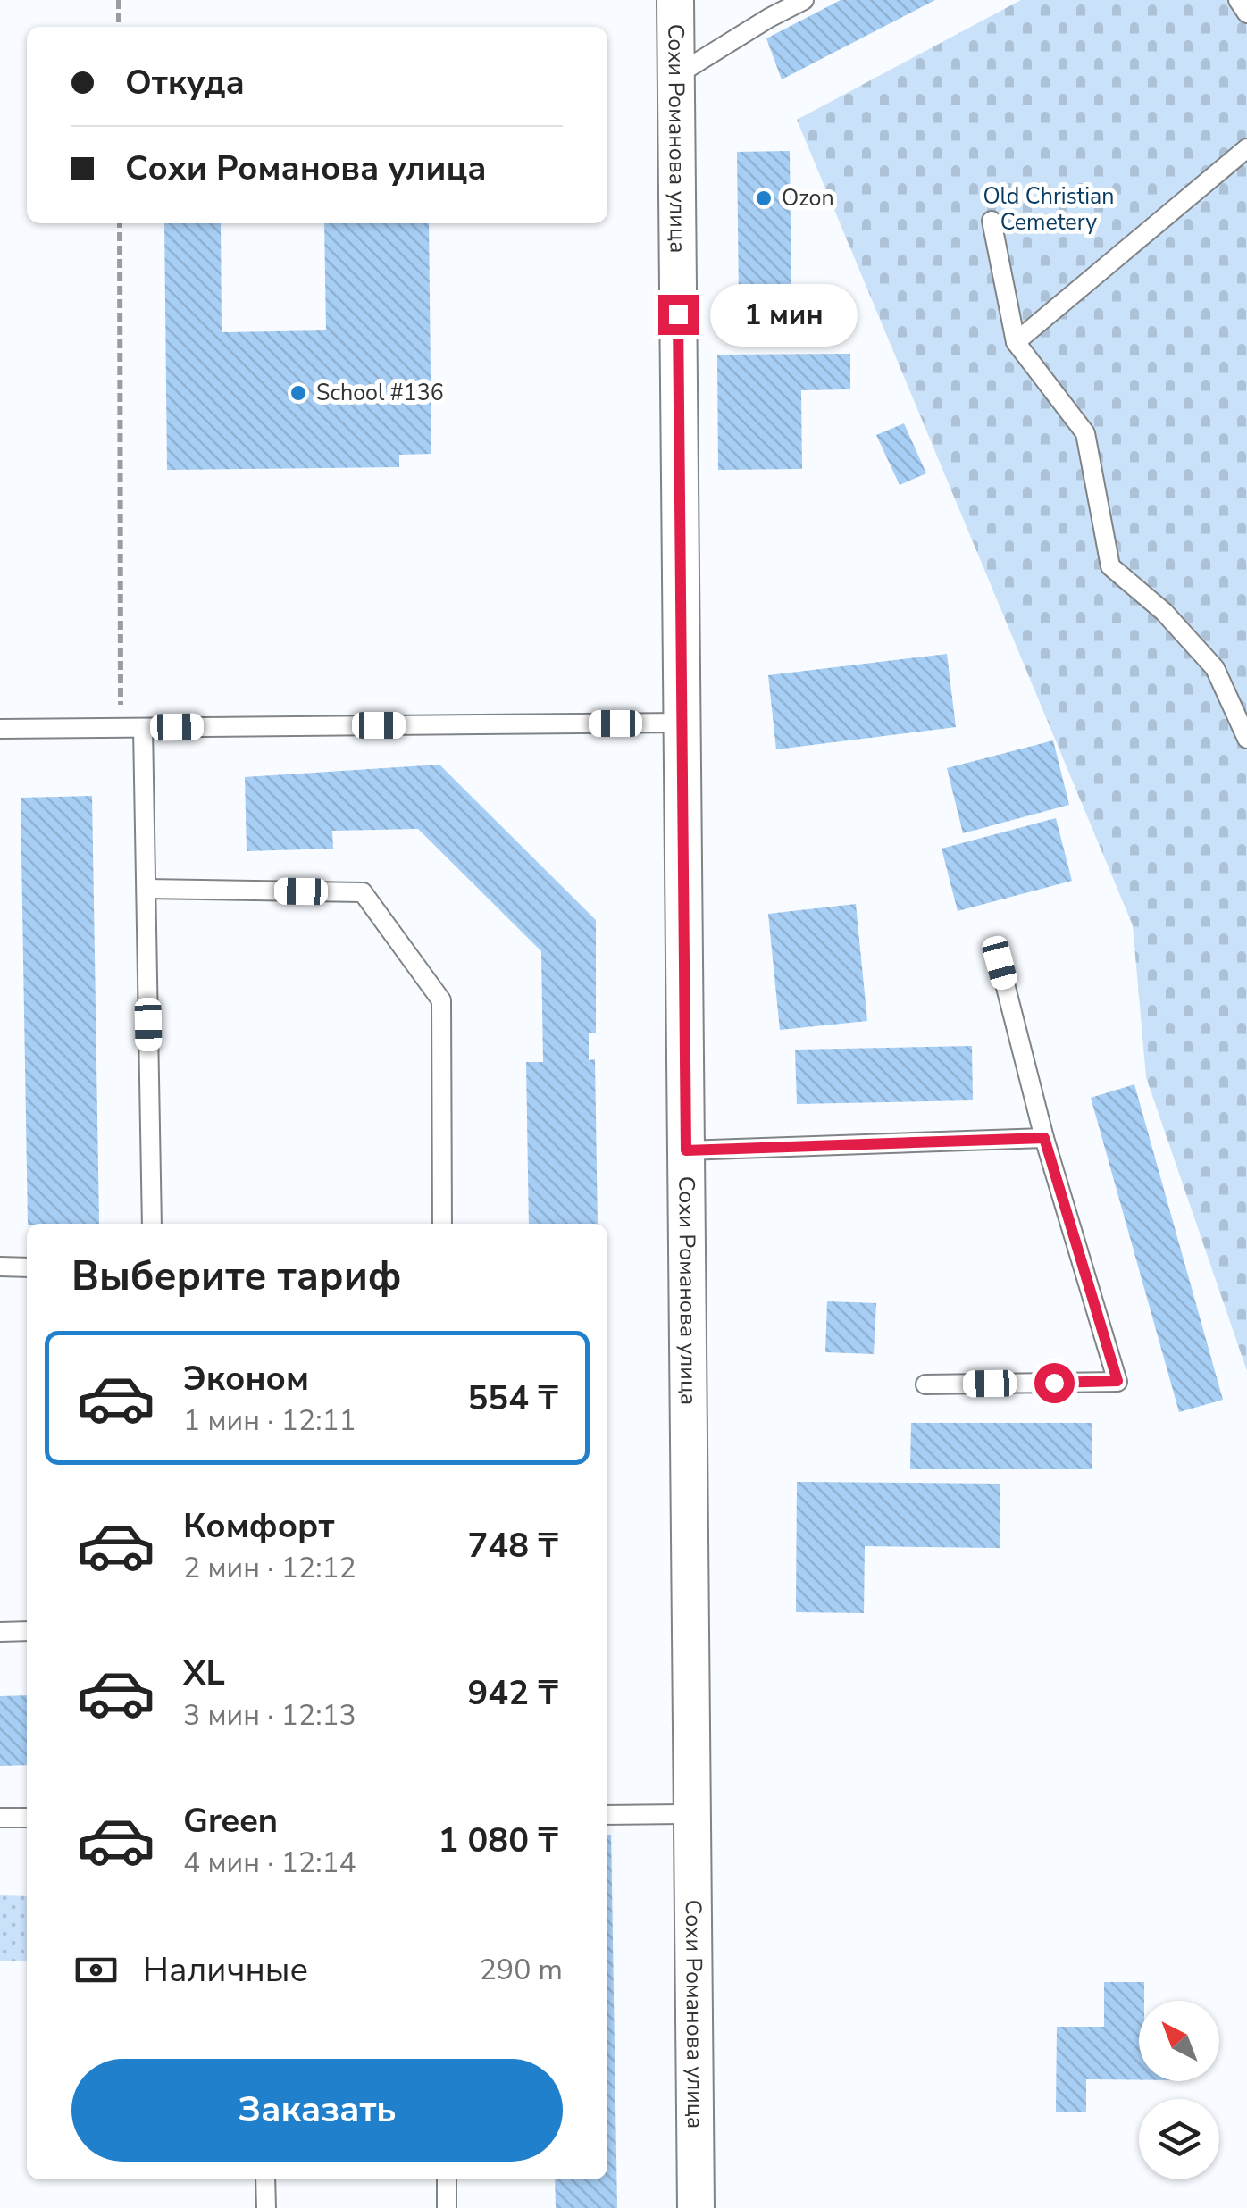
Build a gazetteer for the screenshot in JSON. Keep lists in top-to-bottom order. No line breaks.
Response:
{"streets":{"street":["Сохи Романова улица"]},"parks":["Old Christian Cemetery"],"places":["Ozon","School #136"],"north":"top left","page":{"banner":["Откуда","Сохи Романова улица"],"bubble":"1 мин","heading":"Выберите тариф","list":[{"name":"Эконом","note":"1 мин · 12:11","value":"554 ₸"},{"name":"Комфорт","note":"2 мин · 12:12","value":"748 ₸"},{"name":"XL","note":"3 мин · 12:13","value":"942 ₸"},{"name":"Green","note":"4 мин · 12:14","value":"1 080 ₸"}],"pay":["Наличные","290 m"],"buttons":"Заказать"}}
